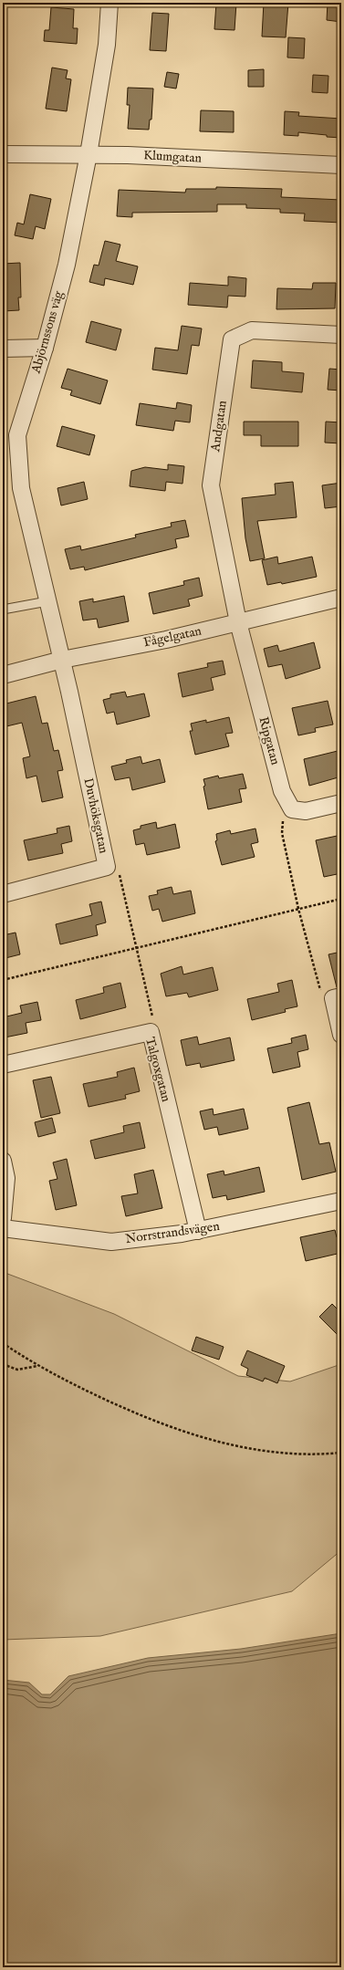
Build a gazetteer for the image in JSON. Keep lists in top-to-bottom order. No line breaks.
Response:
{"streets":{"street":["Klumgatan","Abjörnssons väg","Andgatan","Fågelgatan","Ripgatan","Duvhöksgatan","Talgoxgatan","Norrstrandsvägen"]},"crossings":[["Klumgatan","Abjörnssons väg"],["Abjörnssons väg","Fågelgatan"],["Abjörnssons väg","Duvhöksgatan"],["Andgatan","Fågelgatan"],["Andgatan","Ripgatan"],["Fågelgatan","Ripgatan"],["Fågelgatan","Duvhöksgatan"],["Talgoxgatan","Norrstrandsvägen"]]}
